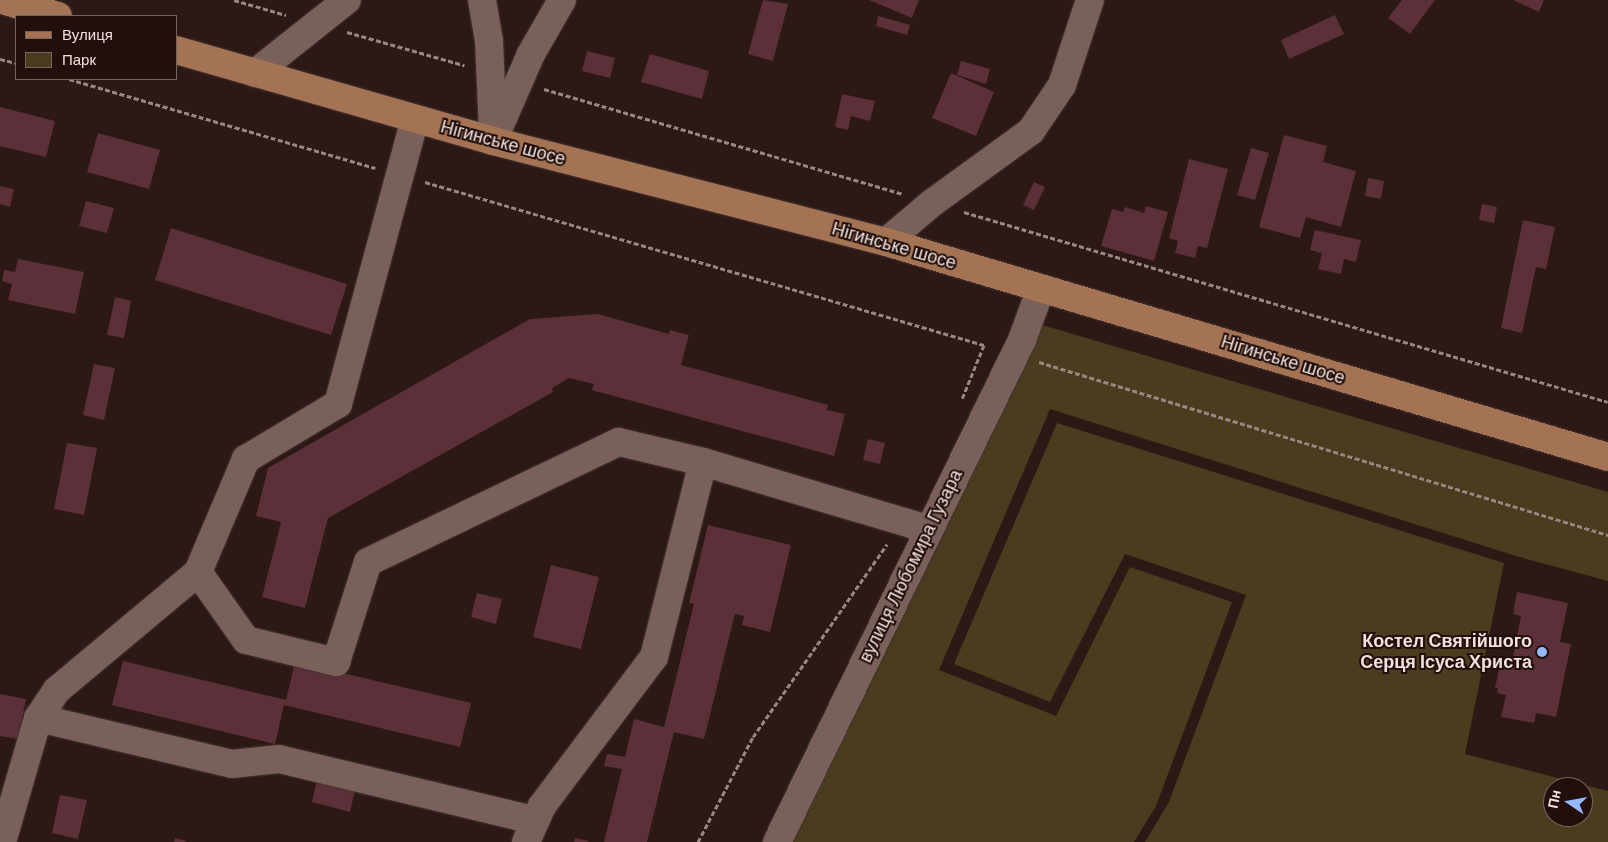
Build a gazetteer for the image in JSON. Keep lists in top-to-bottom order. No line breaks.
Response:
{"streets":{"main road":["Нігинське шосе"],"street":["вулиця Любомира Гузара"]},"crossings":[["Нігинське шосе","вулиця Любомира Гузара"]],"places":["Костел Святійшого Серця Ісуса Христа"],"legend":["Вулиця","Парк"],"north":"left"}
